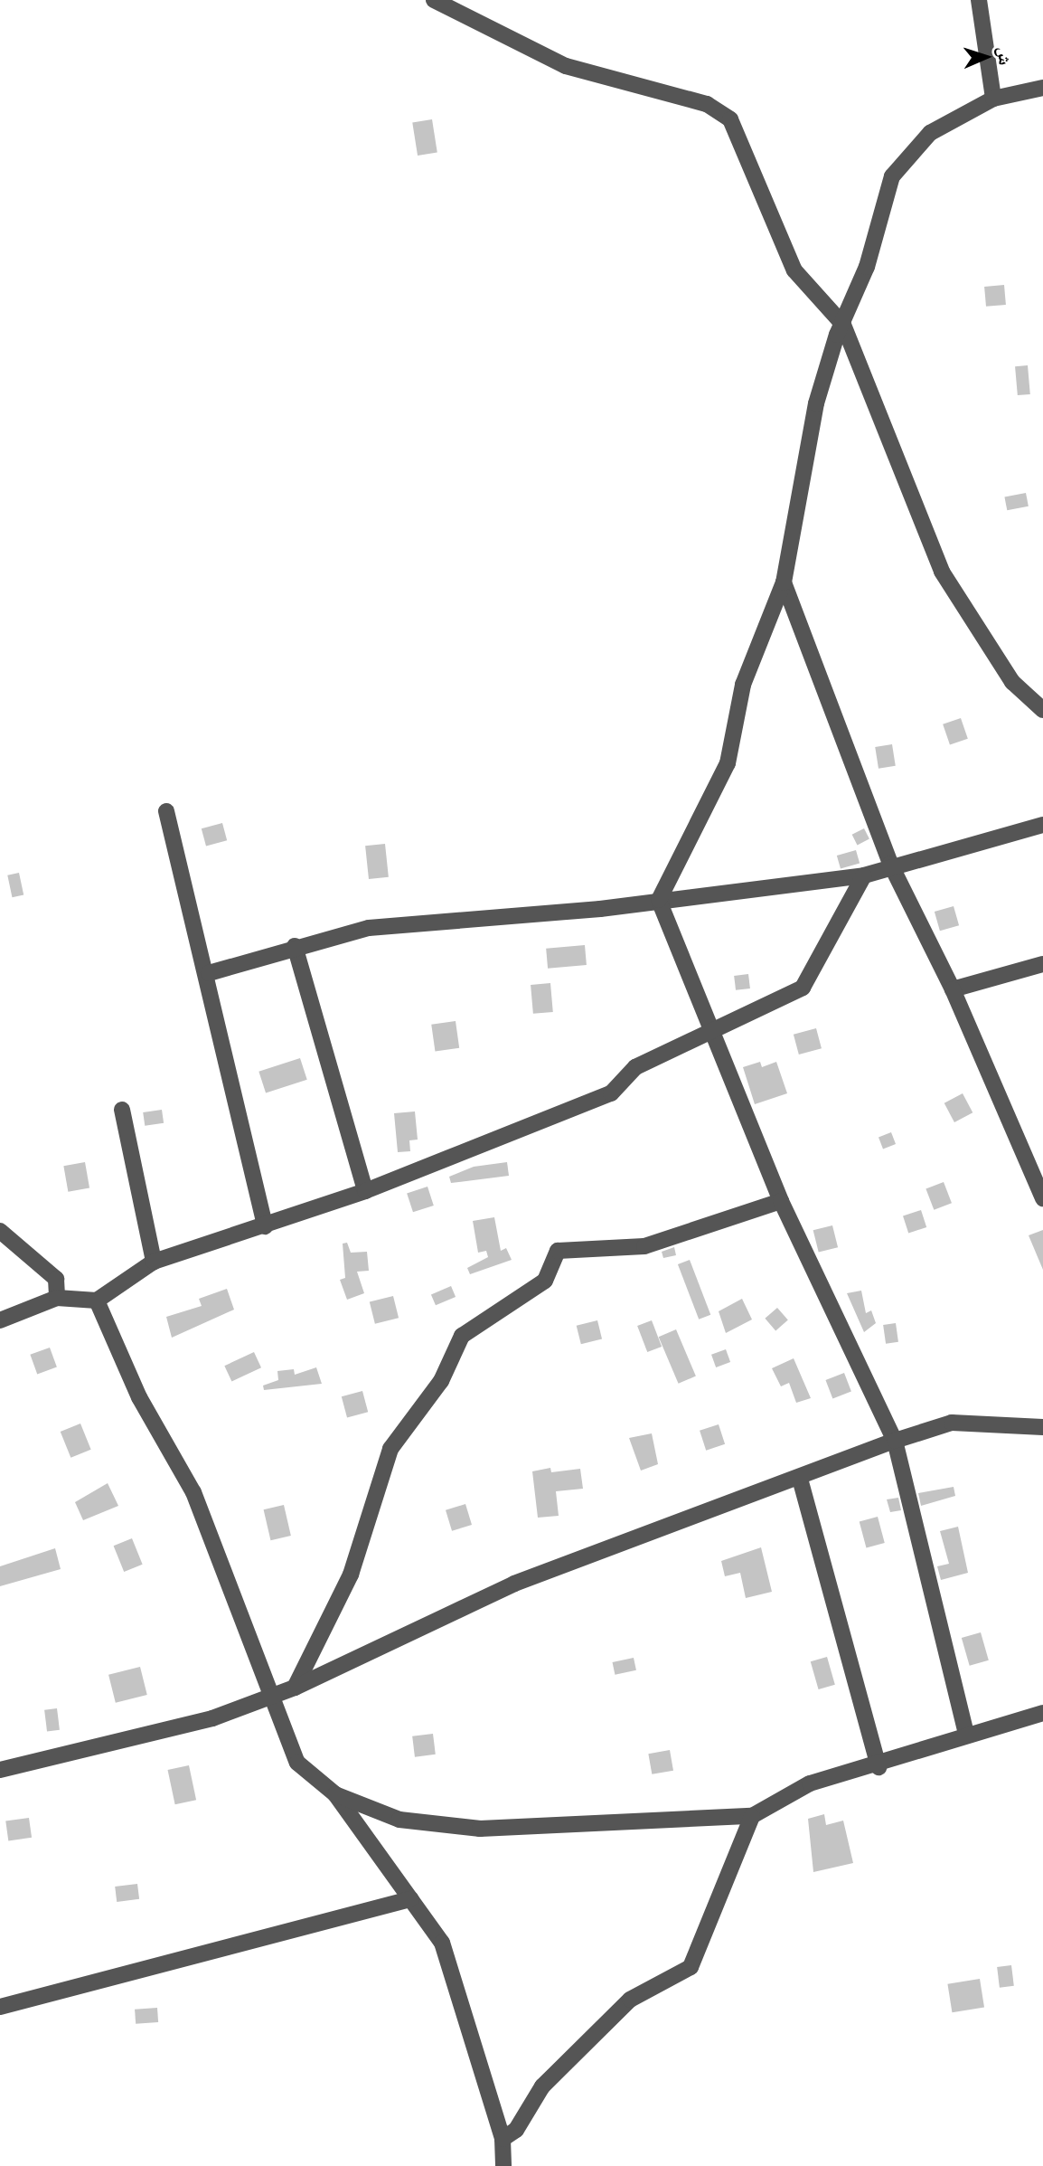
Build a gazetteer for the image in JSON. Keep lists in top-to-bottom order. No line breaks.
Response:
{"north":"right"}
